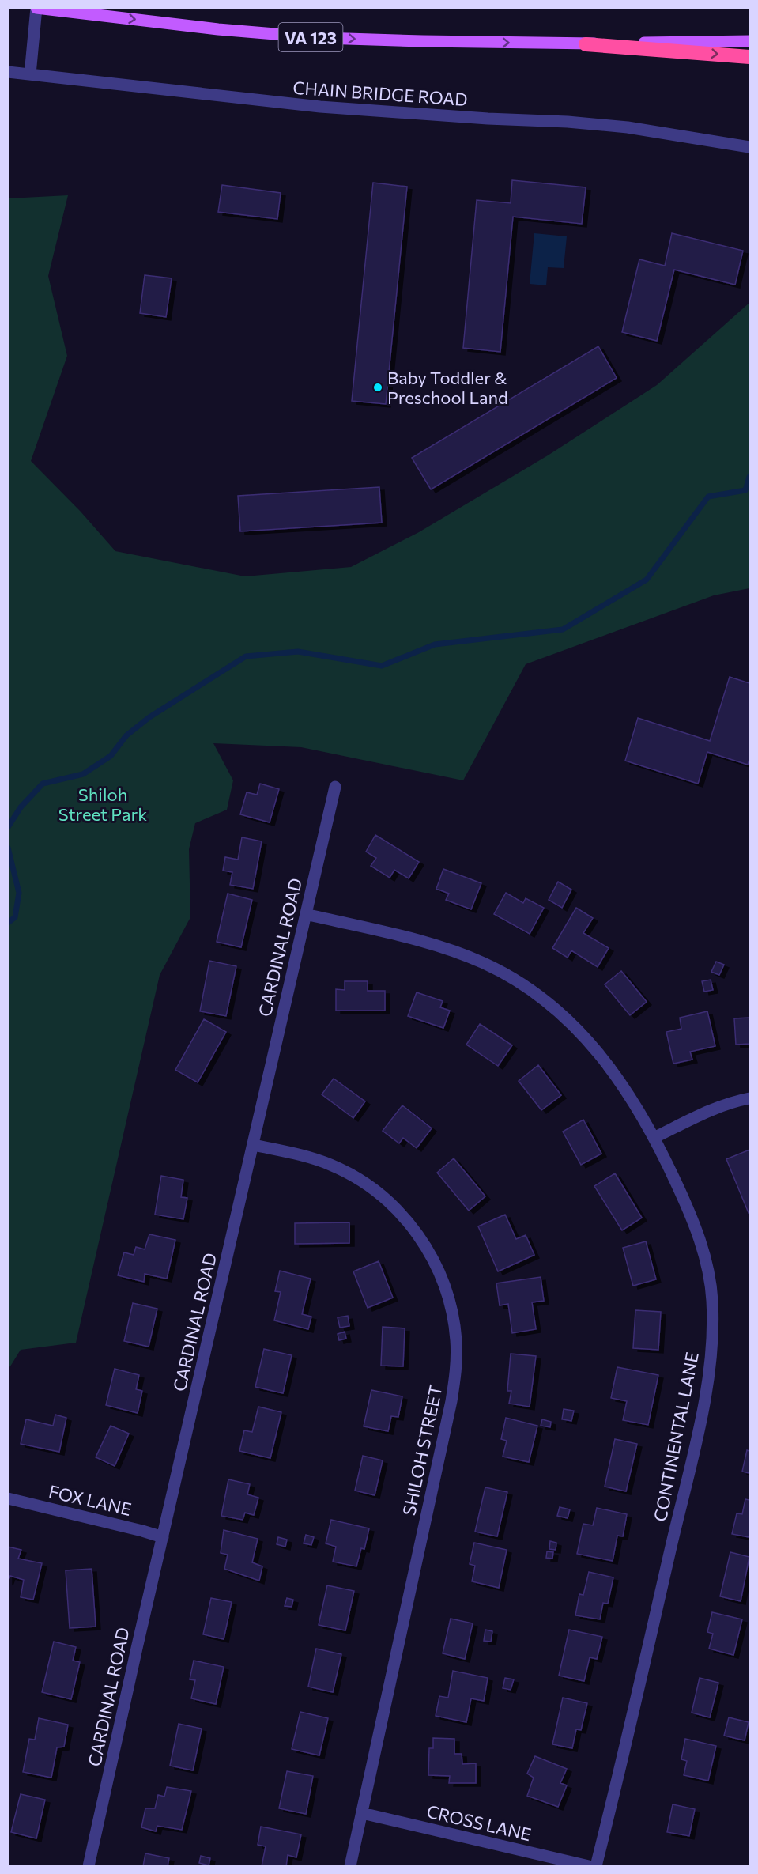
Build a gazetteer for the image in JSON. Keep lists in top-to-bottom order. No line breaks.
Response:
{"streets":{"main road":["VA 123"],"street":["CHAIN BRIDGE ROAD","CARDINAL ROAD","CONTINENTAL LANE","SHILOH STREET","FOX LANE","CROSS LANE"]},"crossings":[["CARDINAL ROAD","CONTINENTAL LANE"],["CARDINAL ROAD","SHILOH STREET"],["CARDINAL ROAD","FOX LANE"],["SHILOH STREET","CROSS LANE"]],"parks":["Shiloh Street Park"],"places":["Baby Toddler & Preschool Land"]}
